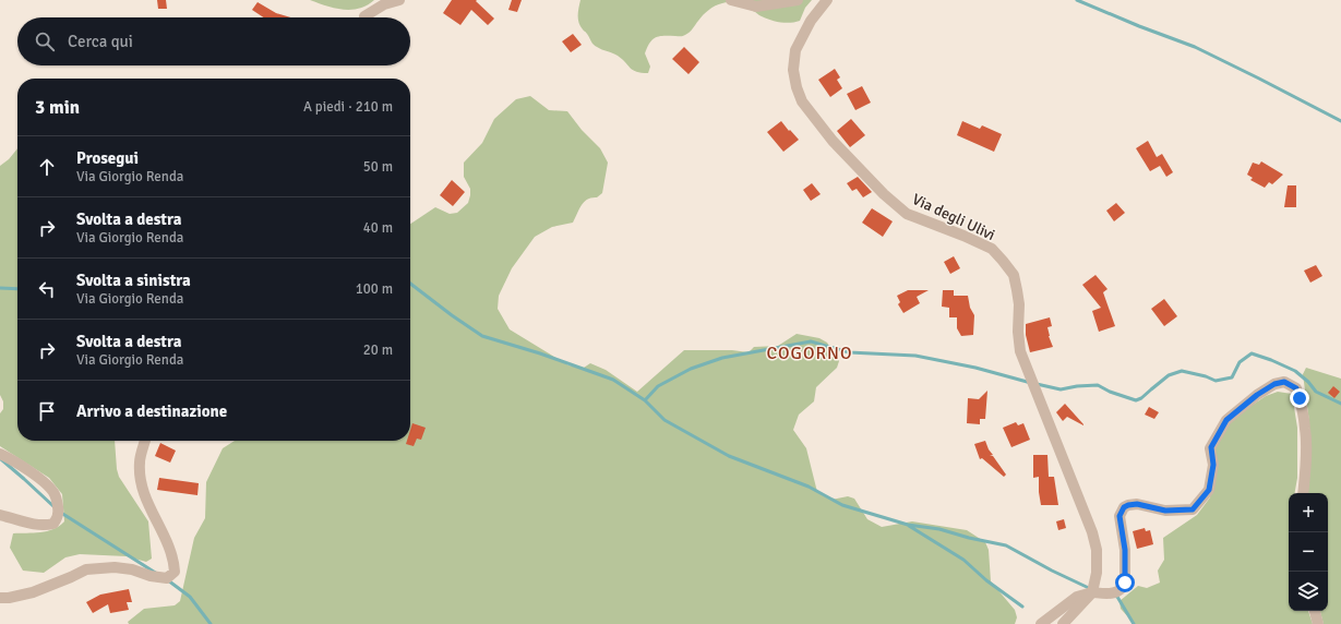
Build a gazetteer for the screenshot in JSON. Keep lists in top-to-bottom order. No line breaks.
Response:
{"streets":{"street":["Via degli Ulivi"]},"districts":["COGORNO"],"page":{"search":"Cerca qui","heading":["3 min","A piedi · 210 m"],"list":[["Prosegui","Via Giorgio Renda","50 m"],["Svolta a destra","Via Giorgio Renda","40 m"],["Svolta a sinistra","Via Giorgio Renda","100 m"],["Svolta a destra","Via Giorgio Renda","20 m"],"Arrivo a destinazione"],"map_buttons":["+","−"]}}
